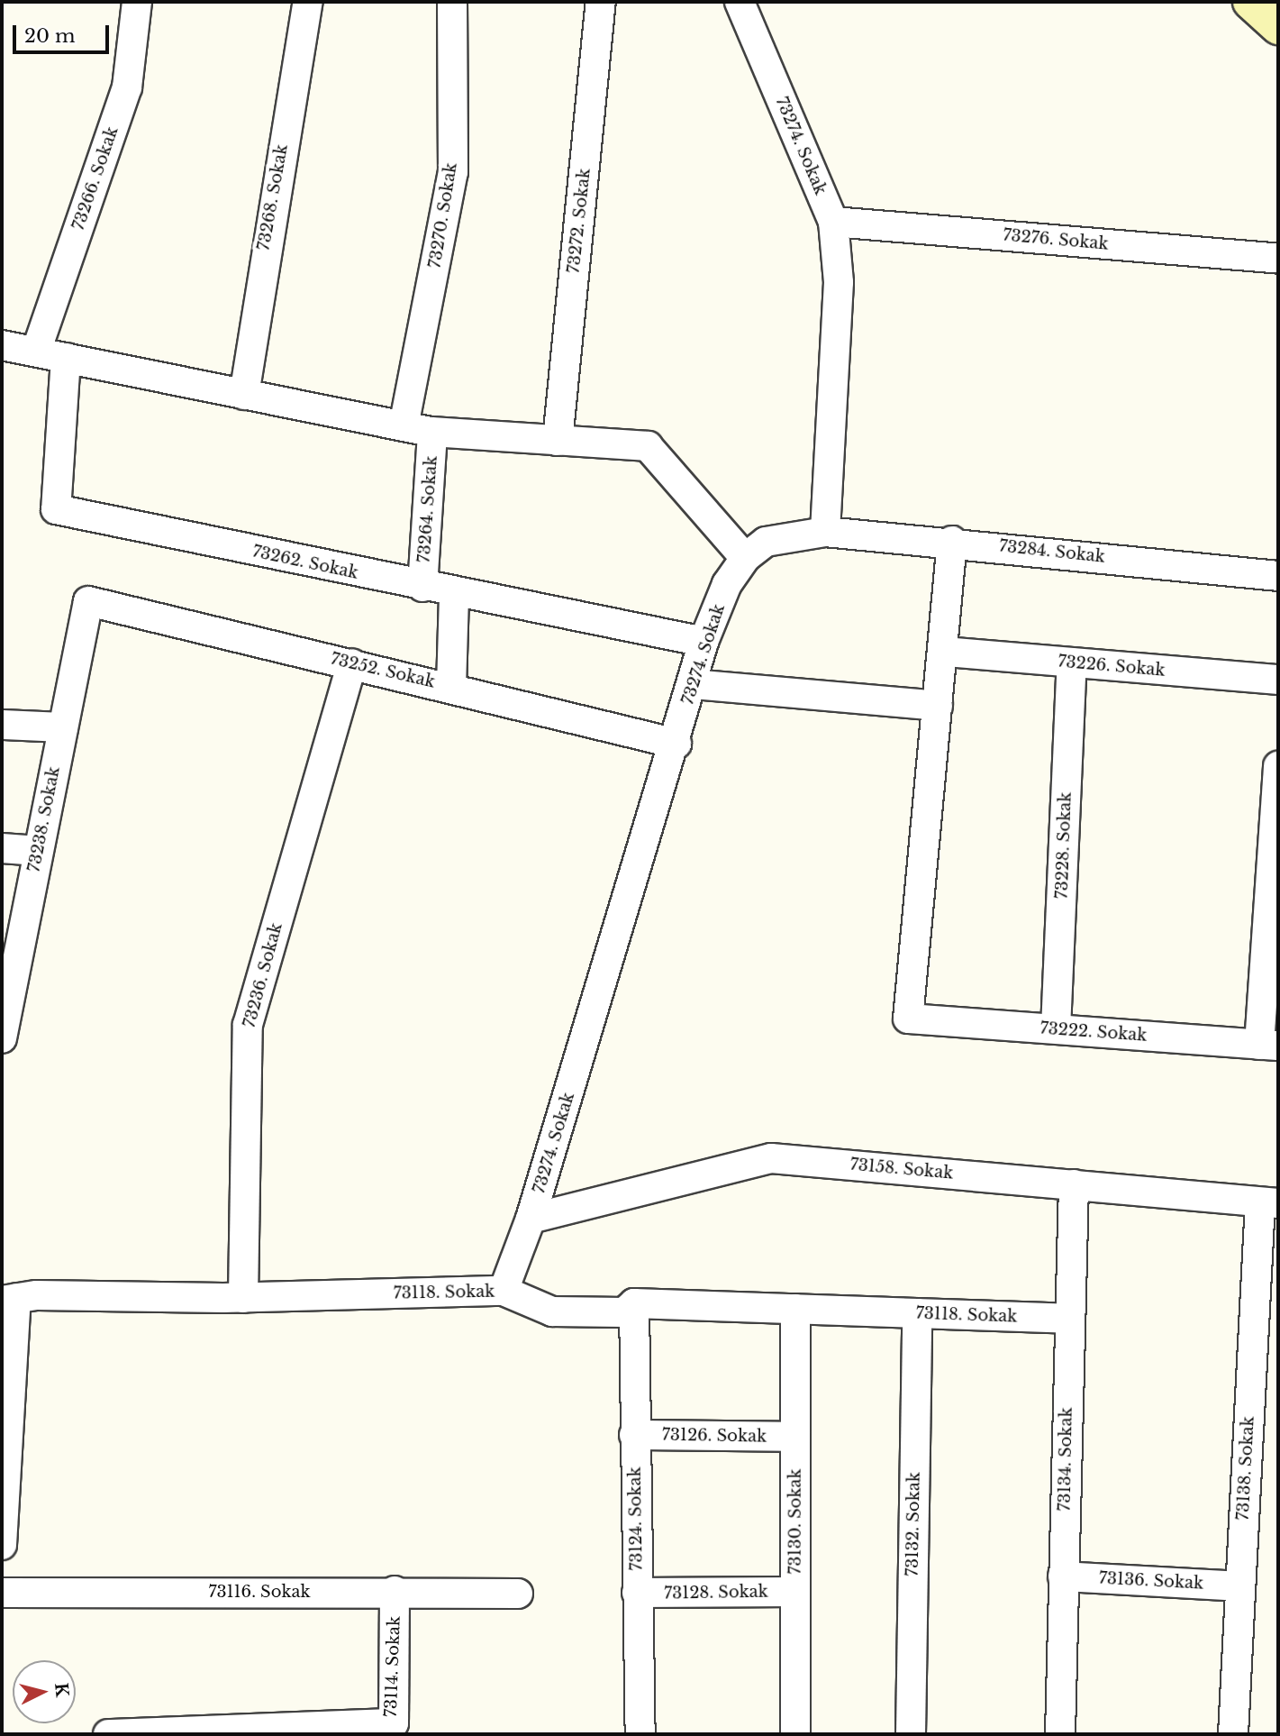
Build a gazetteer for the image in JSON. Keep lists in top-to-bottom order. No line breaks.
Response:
{"streets":{"street":["73274. Sokak","73266. Sokak","73268. Sokak","73270. Sokak","73272. Sokak","73276. Sokak","73264. Sokak","73284. Sokak","73262. Sokak","73226. Sokak","73252. Sokak","73238. Sokak","73228. Sokak","73236. Sokak","73222. Sokak","73158. Sokak","73118. Sokak","73126. Sokak","73134. Sokak","73138. Sokak","73124. Sokak","73130. Sokak","73132. Sokak","73136. Sokak","73116. Sokak","73128. Sokak","73114. Sokak"]},"crossings":[["73274. Sokak","73276. Sokak"],["73274. Sokak","73284. Sokak"],["73274. Sokak","73262. Sokak"],["73274. Sokak","73252. Sokak"],["73274. Sokak","73158. Sokak"],["73274. Sokak","73118. Sokak"],["73264. Sokak","73262. Sokak"],["73226. Sokak","73228. Sokak"],["73252. Sokak","73238. Sokak"],["73252. Sokak","73236. Sokak"],["73228. Sokak","73222. Sokak"],["73236. Sokak","73118. Sokak"],["73158. Sokak","73134. Sokak"],["73158. Sokak","73138. Sokak"],["73118. Sokak","73134. Sokak"],["73118. Sokak","73124. Sokak"],["73118. Sokak","73130. Sokak"],["73118. Sokak","73132. Sokak"],["73126. Sokak","73124. Sokak"],["73126. Sokak","73130. Sokak"],["73134. Sokak","73136. Sokak"],["73138. Sokak","73136. Sokak"],["73124. Sokak","73128. Sokak"],["73130. Sokak","73128. Sokak"],["73116. Sokak","73114. Sokak"]],"scale_bar":"20 m","north":"right"}
